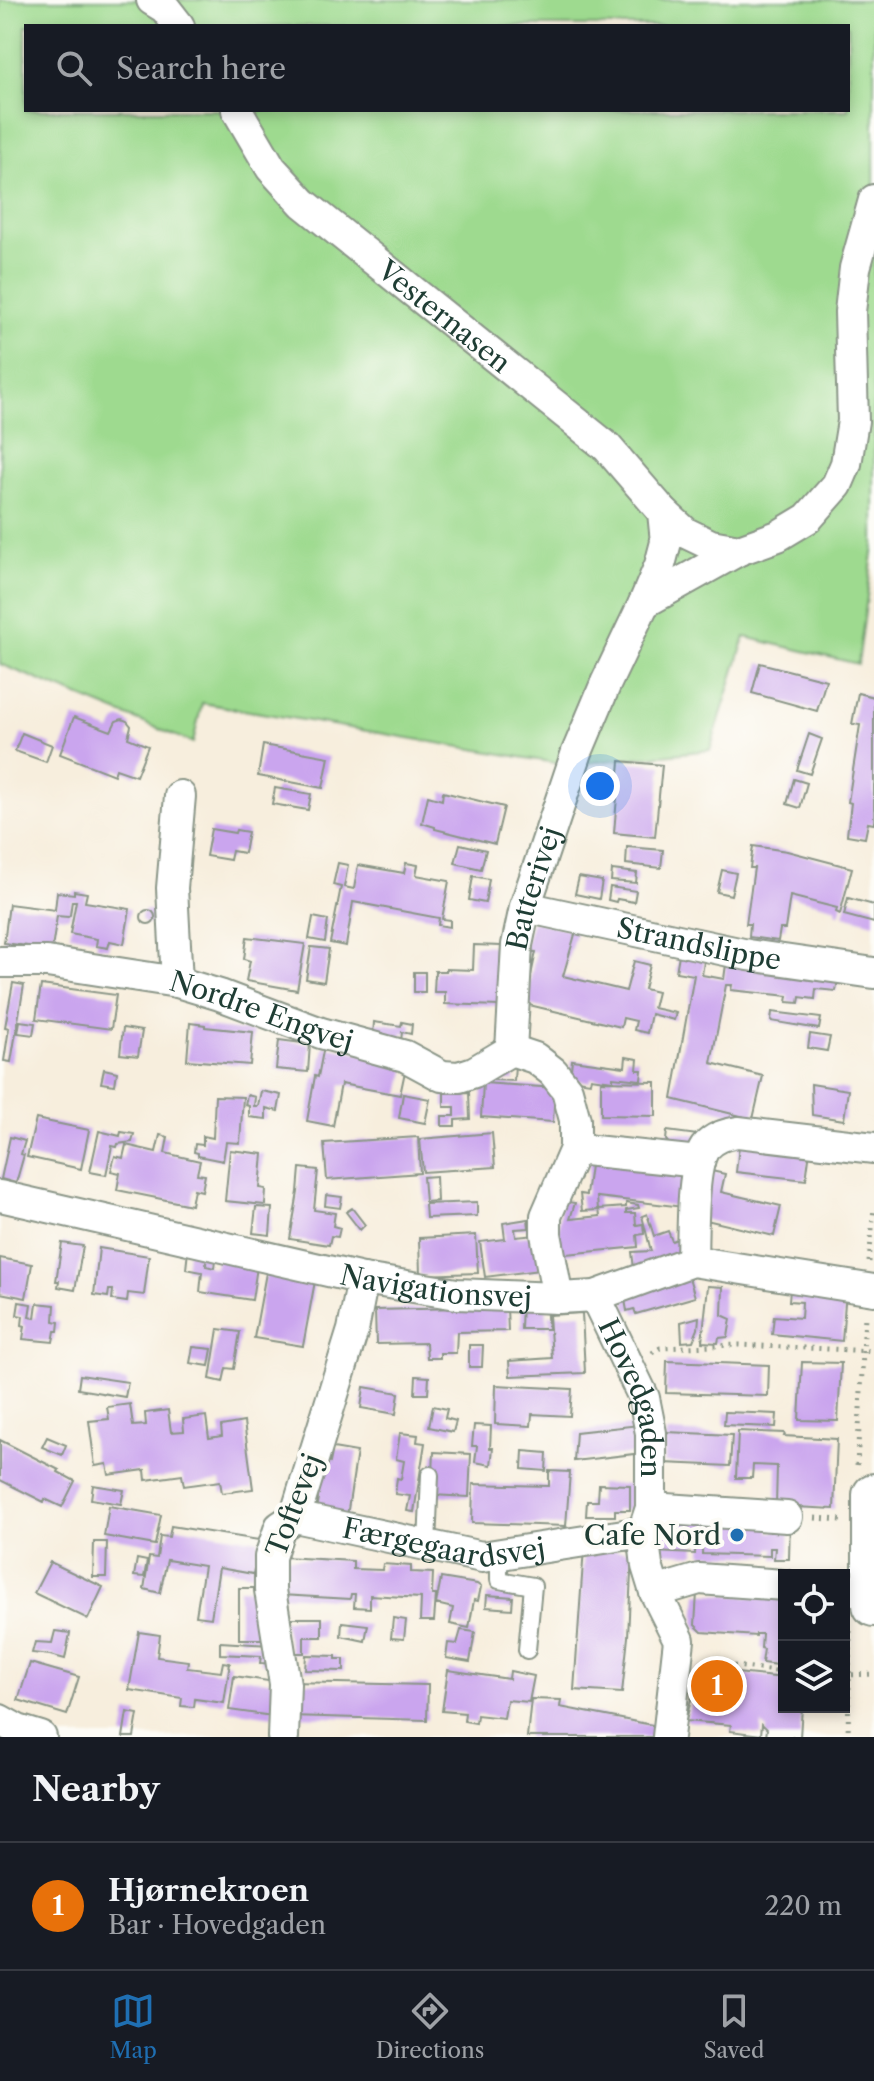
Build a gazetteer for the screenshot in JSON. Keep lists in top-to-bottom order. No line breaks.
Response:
{"streets":{"street":["Vesternasen","Batterivej","Strandslippe","Nordre Engvej","Navigationsvej","Hovedgaden","Toftevej","Færgegaardsvej"]},"crossings":[["Vesternasen","Batterivej"],["Batterivej","Strandslippe"],["Batterivej","Nordre Engvej"],["Batterivej","Hovedgaden"],["Nordre Engvej","Hovedgaden"],["Navigationsvej","Hovedgaden"],["Navigationsvej","Toftevej"],["Hovedgaden","Færgegaardsvej"],["Toftevej","Færgegaardsvej"]],"places":["Cafe Nord"],"page":{"search":"Search here","pins":"1","heading":"Nearby","list":[{"mark":"1","name":"Hjørnekroen","note":"Bar · Hovedgaden","value":"220 m"}],"nav":["Map","Directions","Saved"]}}
